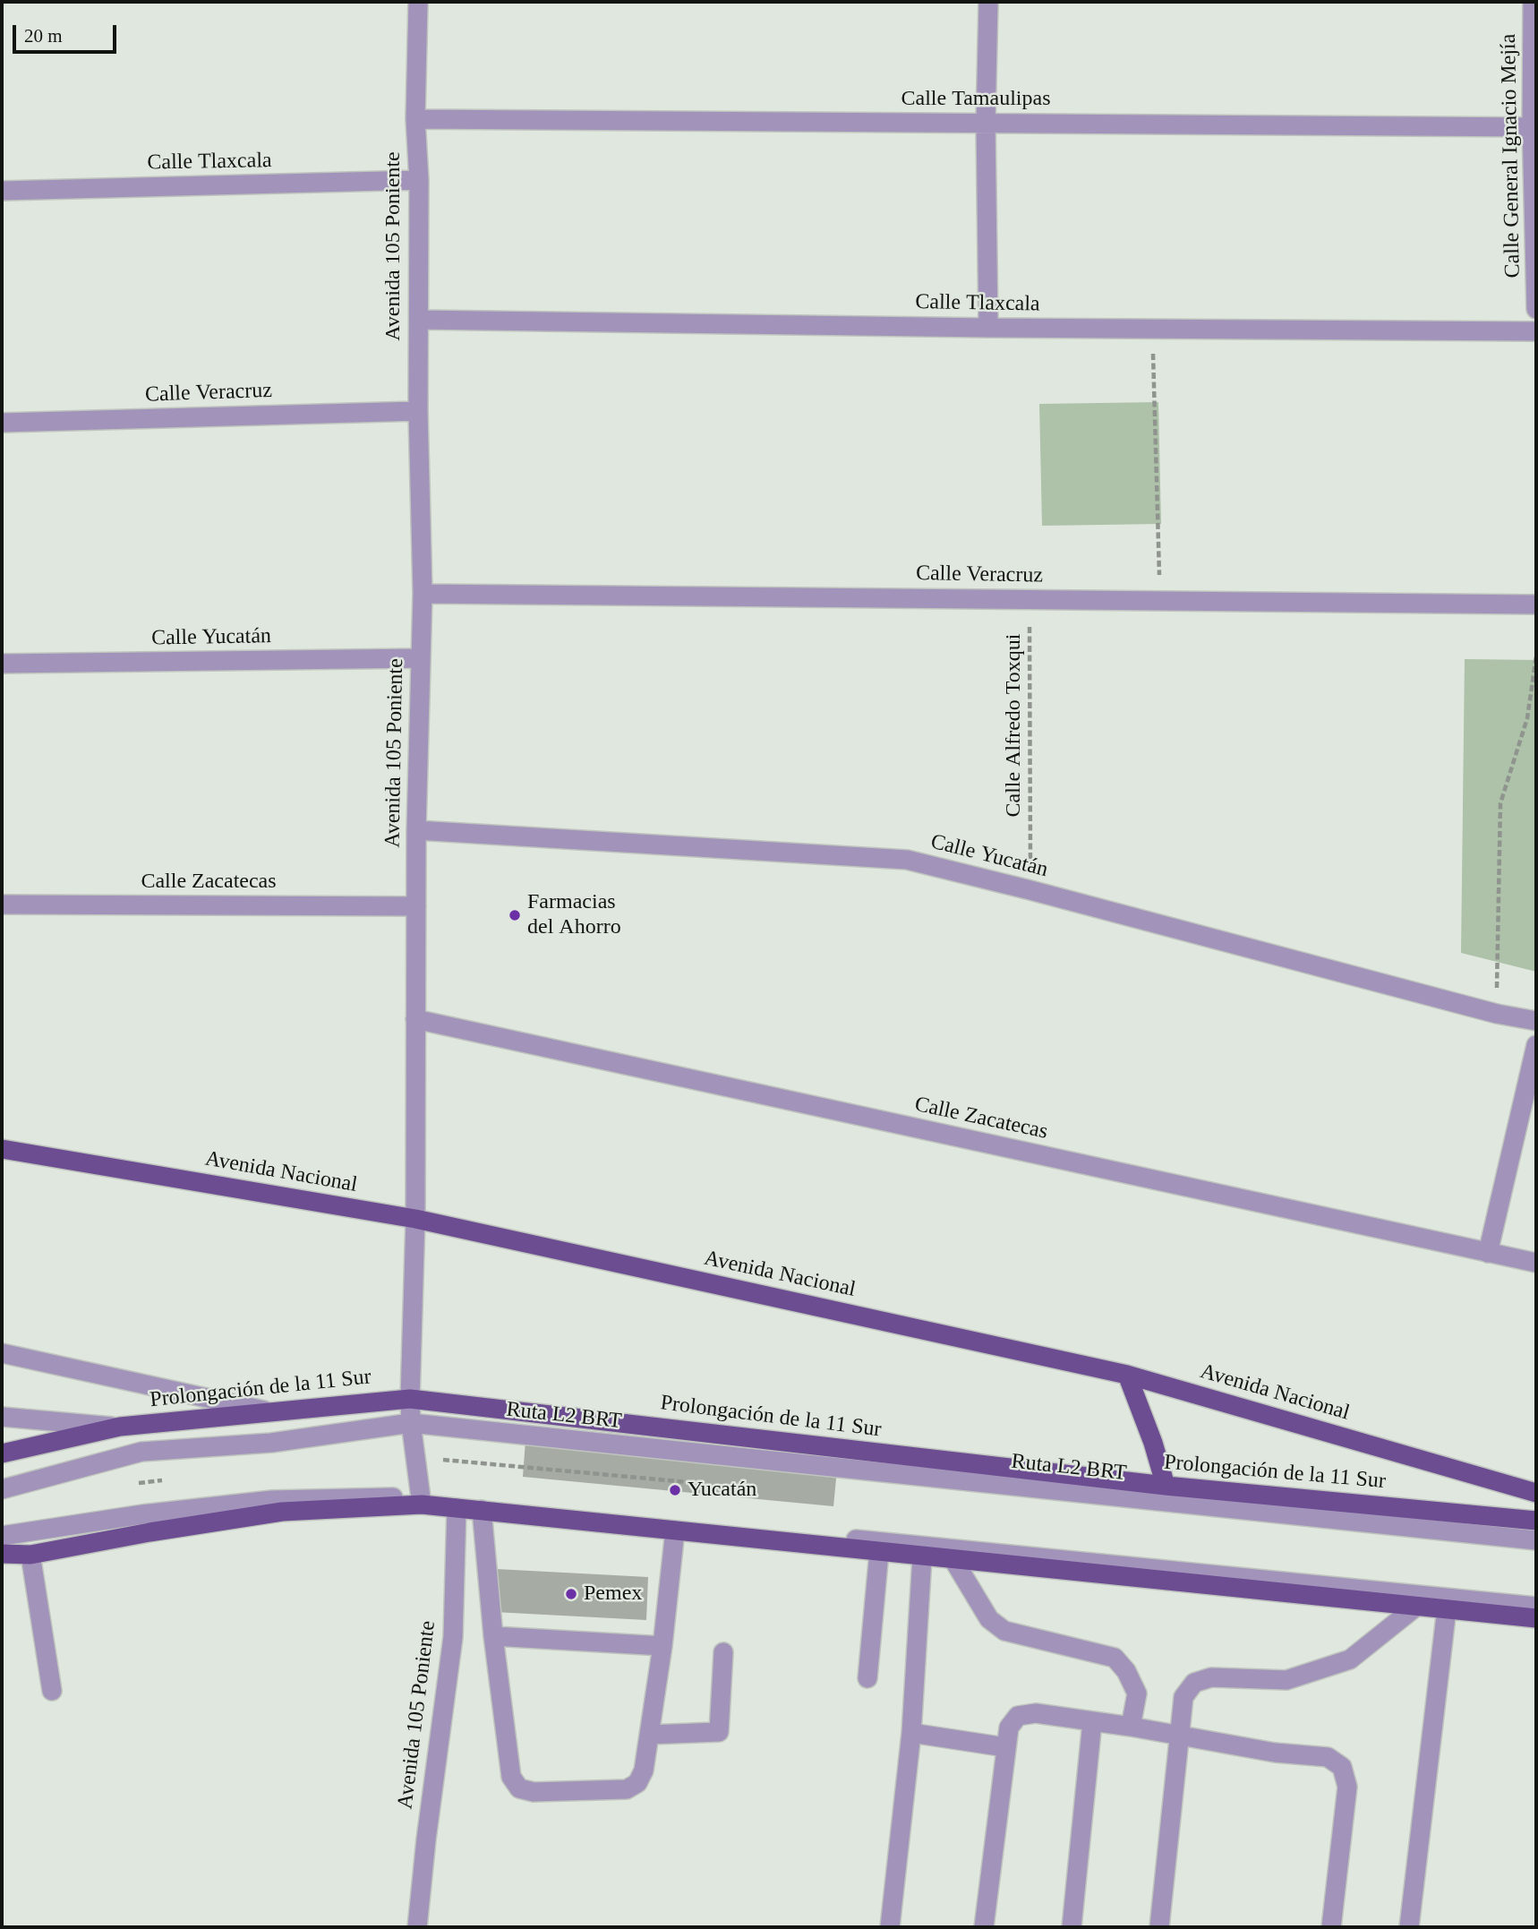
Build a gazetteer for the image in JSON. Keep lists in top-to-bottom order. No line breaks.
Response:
{"streets":{"main road":["Avenida Nacional","Prolongación de la 11 Sur"],"street":["Calle Tamaulipas","Calle General Ignacio Mejía","Calle Tlaxcala","Avenida 105 Poniente","Calle Veracruz","Calle Yucatán","Calle Zacatecas","Ruta L2 BRT"],"path":["Calle Alfredo Toxqui"]},"crossings":[["Calle Tamaulipas","Calle General Ignacio Mejía"],["Calle Tamaulipas","Avenida 105 Poniente"],["Calle Tlaxcala","Avenida 105 Poniente"],["Avenida 105 Poniente","Calle Veracruz"],["Avenida 105 Poniente","Calle Yucatán"],["Avenida 105 Poniente","Calle Zacatecas"],["Avenida 105 Poniente","Avenida Nacional"],["Avenida 105 Poniente","Prolongación de la 11 Sur"],["Avenida 105 Poniente","Ruta L2 BRT"],["Calle Veracruz","Calle Alfredo Toxqui"],["Calle Yucatán","Calle Alfredo Toxqui"]],"places":["Farmacias del Ahorro","Yucatán","Pemex"],"scale_bar":"20 m"}
